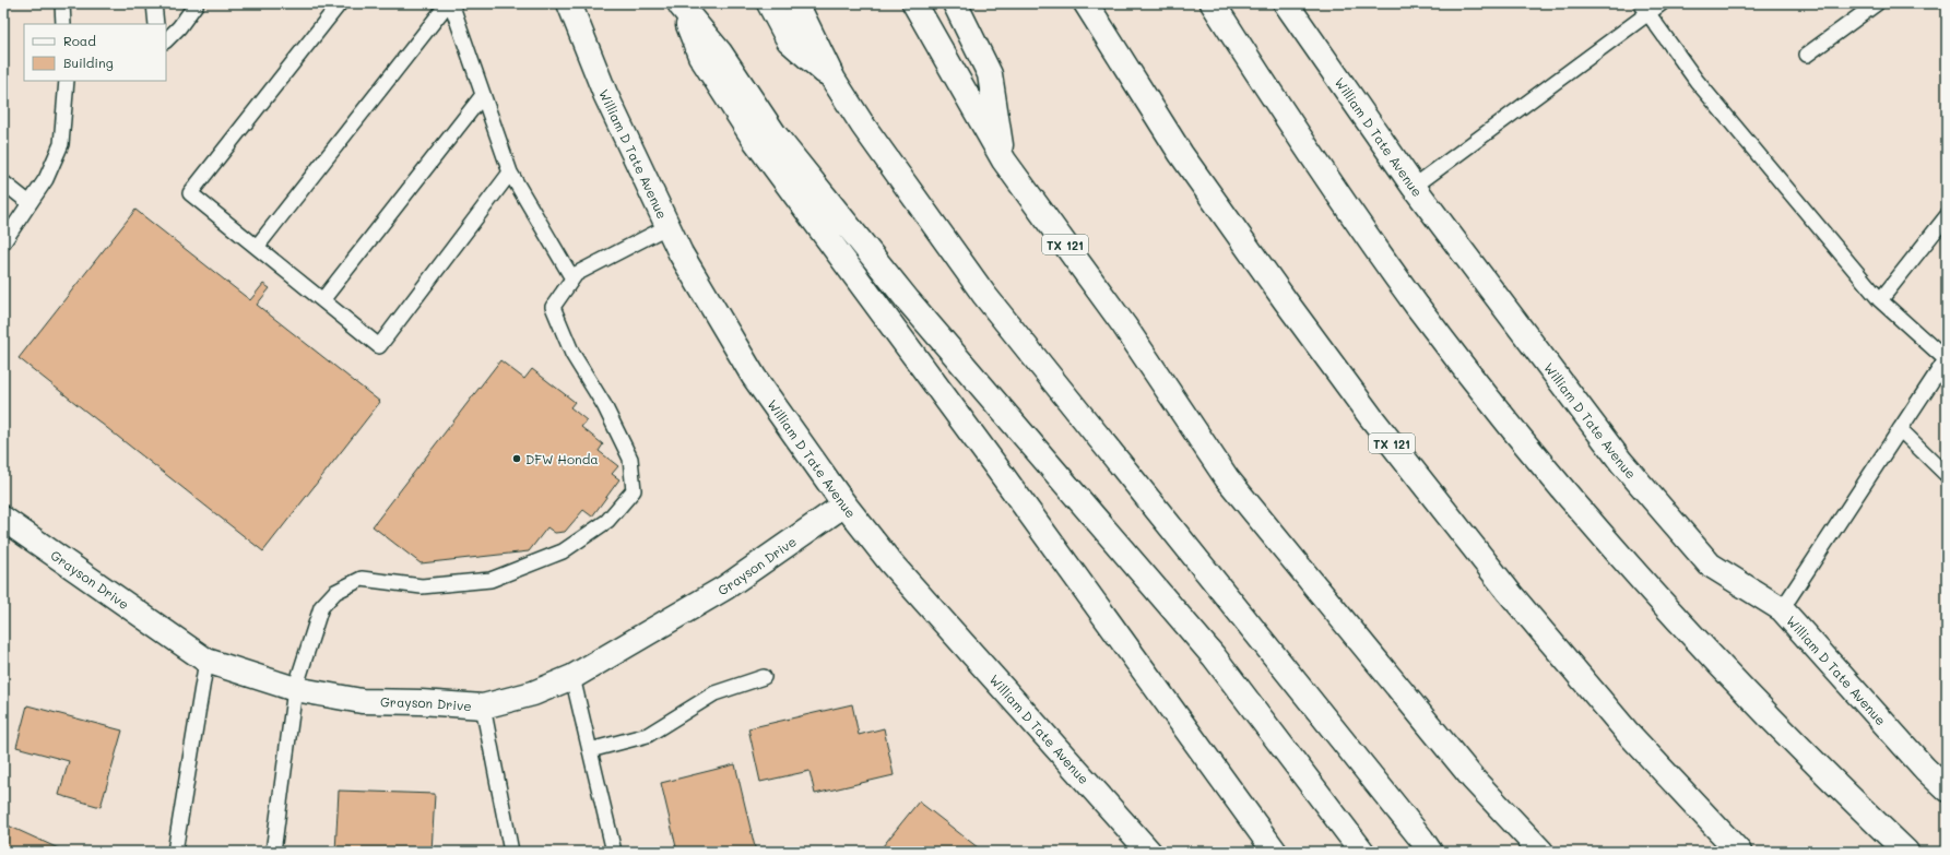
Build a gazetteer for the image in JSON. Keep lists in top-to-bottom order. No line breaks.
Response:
{"streets":{"main road":["William D Tate Avenue","TX 121","Grayson Drive"]},"crossings":[["William D Tate Avenue","Grayson Drive"]],"places":["DFW Honda"],"legend":["Road","Building"]}
